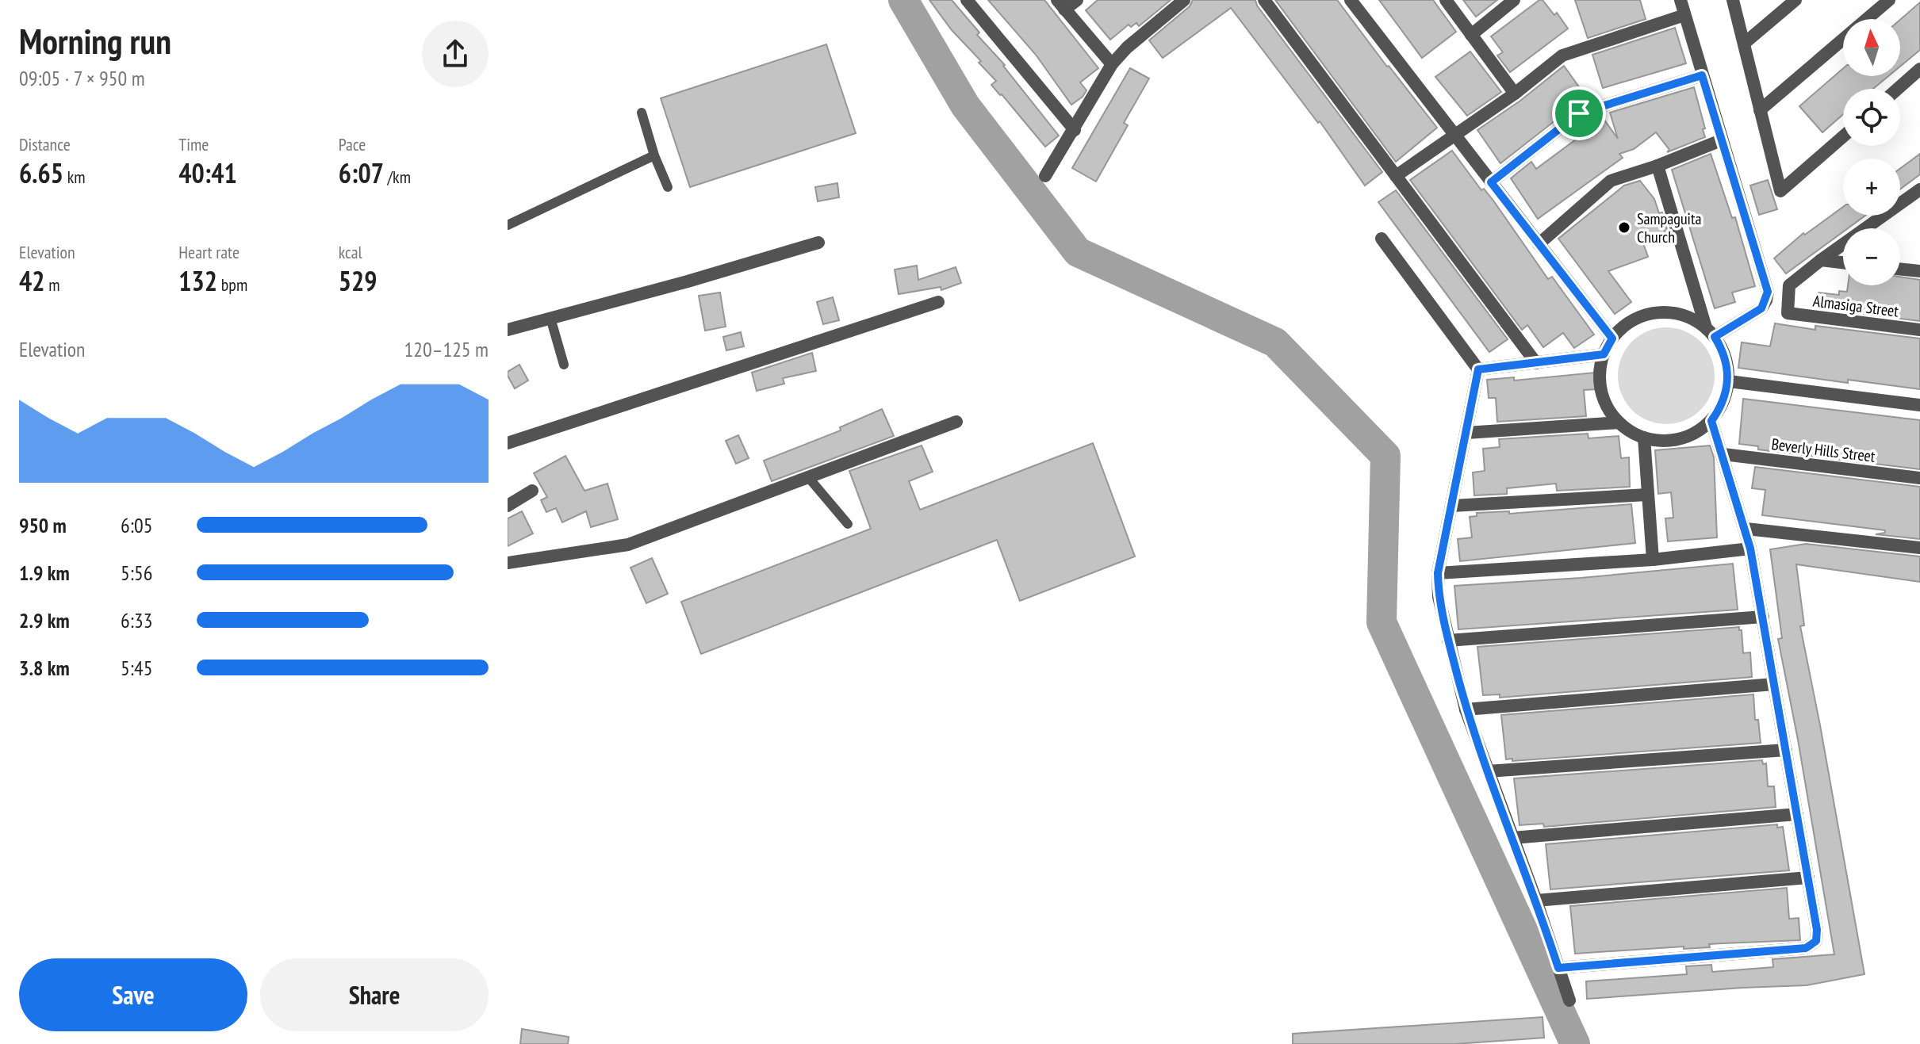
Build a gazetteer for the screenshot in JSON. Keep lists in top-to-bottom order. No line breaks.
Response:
{"streets":{"street":["Almasiga Street","Beverly Hills Street"]},"places":["Sampaguita Church"],"north":"top","page":{"heading":["Morning run","09:05 · 7 × 950 m"],"map_buttons":["+","−"],"stats":[["Distance","6.65 km"],["Time","40:41"],["Pace","6:07 /km"],["Elevation","42 m"],["Heart rate","132 bpm"],["kcal","529"]],"chart":["Elevation","120–125 m"],"list":[{"name":"950 m","note":"6:05"},{"name":"1.9 km","note":"5:56"},{"name":"2.9 km","note":"6:33"},{"name":"3.8 km","note":"5:45"}],"buttons":["Save","Share"]}}
